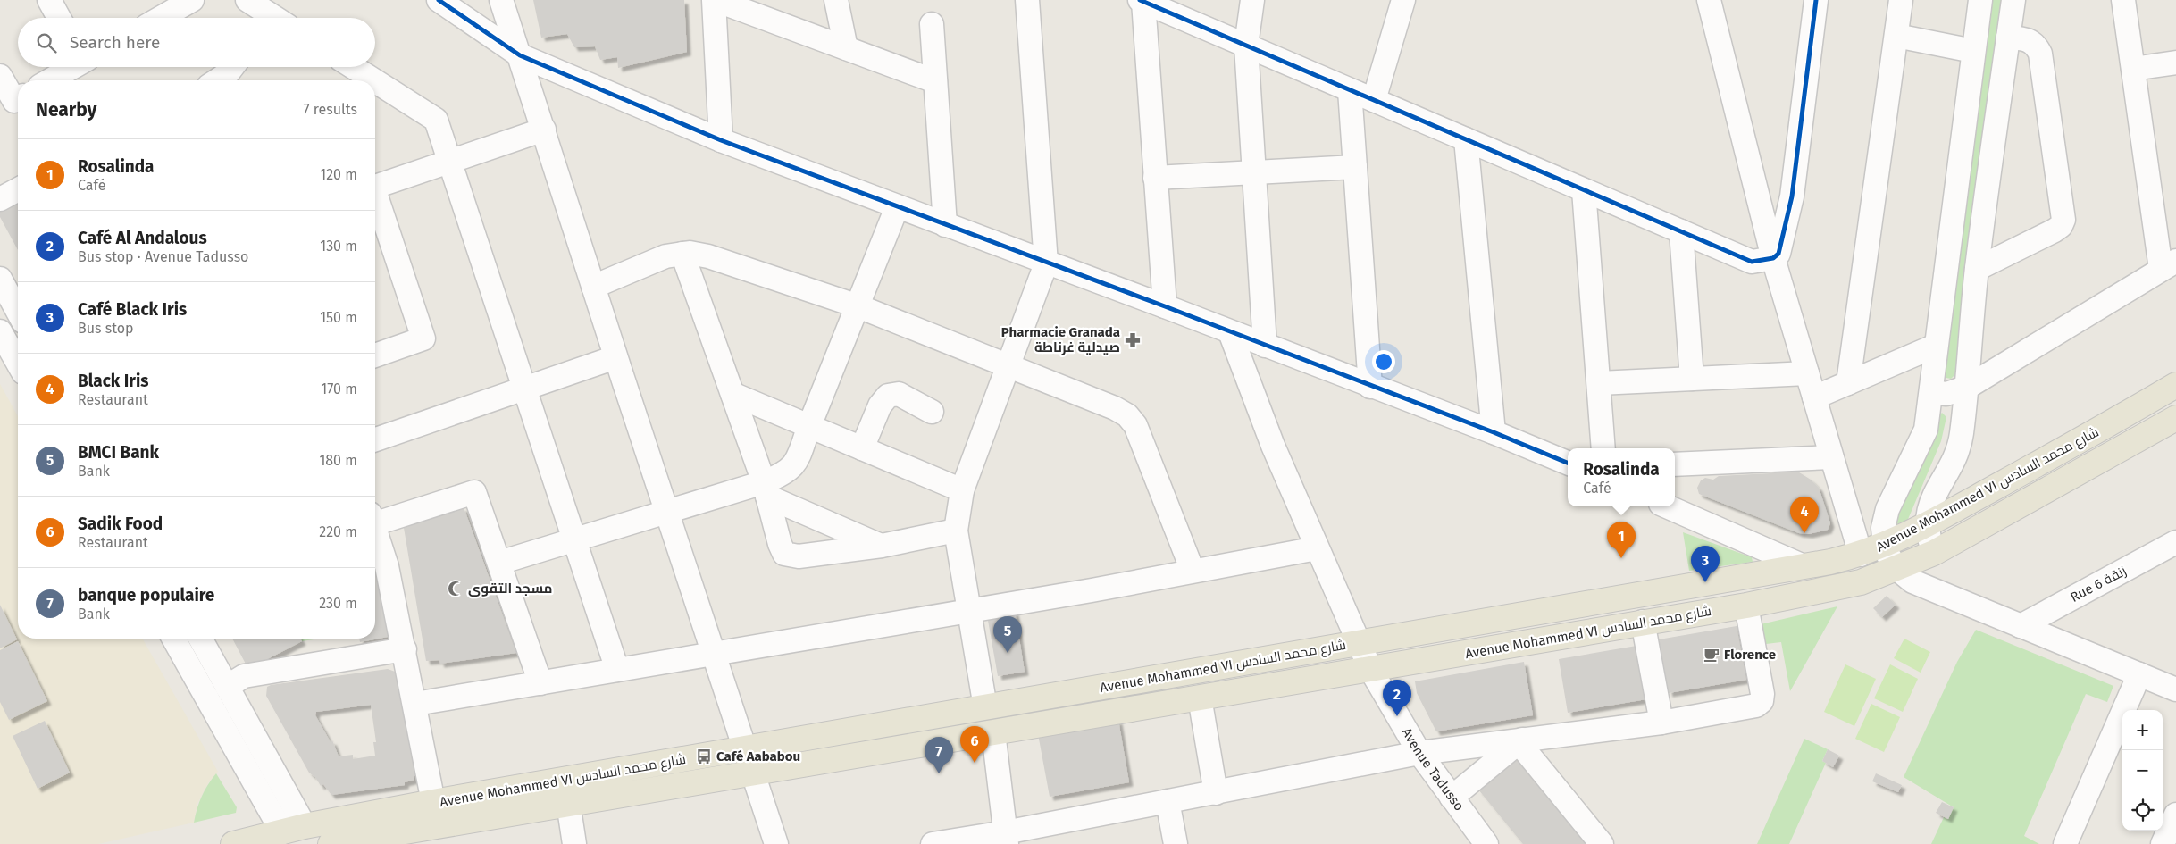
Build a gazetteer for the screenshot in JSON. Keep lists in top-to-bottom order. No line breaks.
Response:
{"streets":{"main road":["Avenue Mohammed VI شارع محمد السادس"],"street":["Rue 6 زنقة","Avenue Tadusso"]},"crossings":[["Avenue Mohammed VI شارع محمد السادس","Avenue Tadusso"]],"places":{"pharmacy":["Pharmacie Granada صيدلية غرناطة"],"mosque":["مسجد التقوى"],"cafe":["Florence"],"bus stop":["Café Aababou"]},"page":{"search":"Search here","heading":["Nearby","7 results"],"list":[{"mark":"1","name":"Rosalinda","note":"Café","value":"120 m"},{"mark":"2","name":"Café Al Andalous","note":"Bus stop · Avenue Tadusso","value":"130 m"},{"mark":"3","name":"Café Black Iris","note":"Bus stop","value":"150 m"},{"mark":"4","name":"Black Iris","note":"Restaurant","value":"170 m"},{"mark":"5","name":"BMCI Bank","note":"Bank","value":"180 m"},{"mark":"6","name":"Sadik Food","note":"Restaurant","value":"220 m"},{"mark":"7","name":"banque populaire","note":"Bank","value":"230 m"}],"popup":["Rosalinda","Café"],"pins":["4","1","3","5","2","6","7"],"map_buttons":["+","−"]}}
